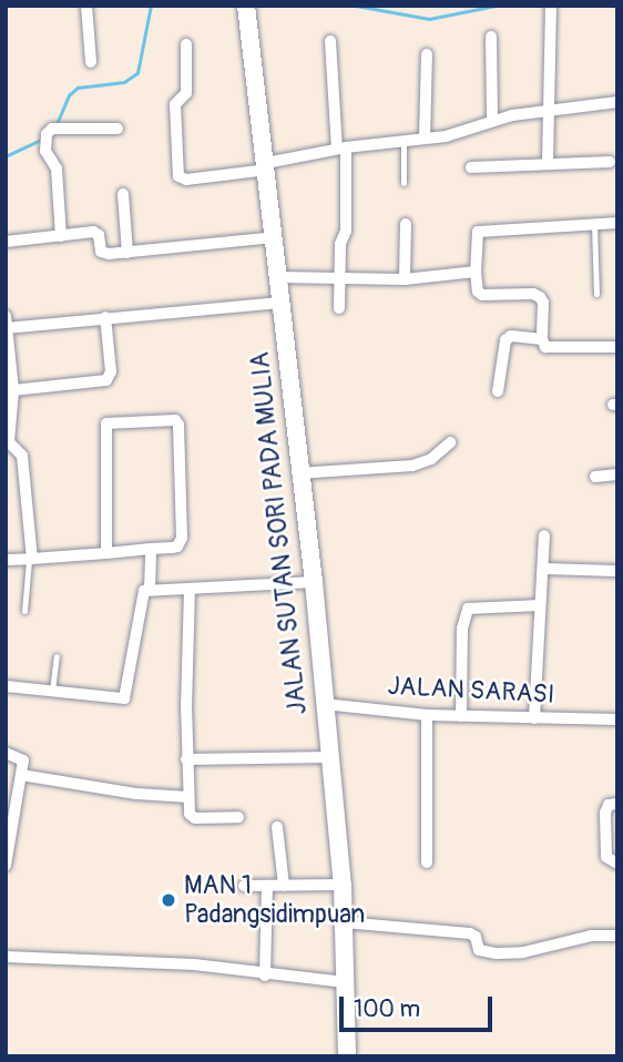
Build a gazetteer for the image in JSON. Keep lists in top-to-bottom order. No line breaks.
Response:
{"streets":{"street":["JALAN SUTAN SORI PADA MULIA","JALAN SARASI"]},"crossings":[["JALAN SUTAN SORI PADA MULIA","JALAN SARASI"]],"places":["MAN 1 Padangsidimpuan"],"scale_bar":"100 m"}
